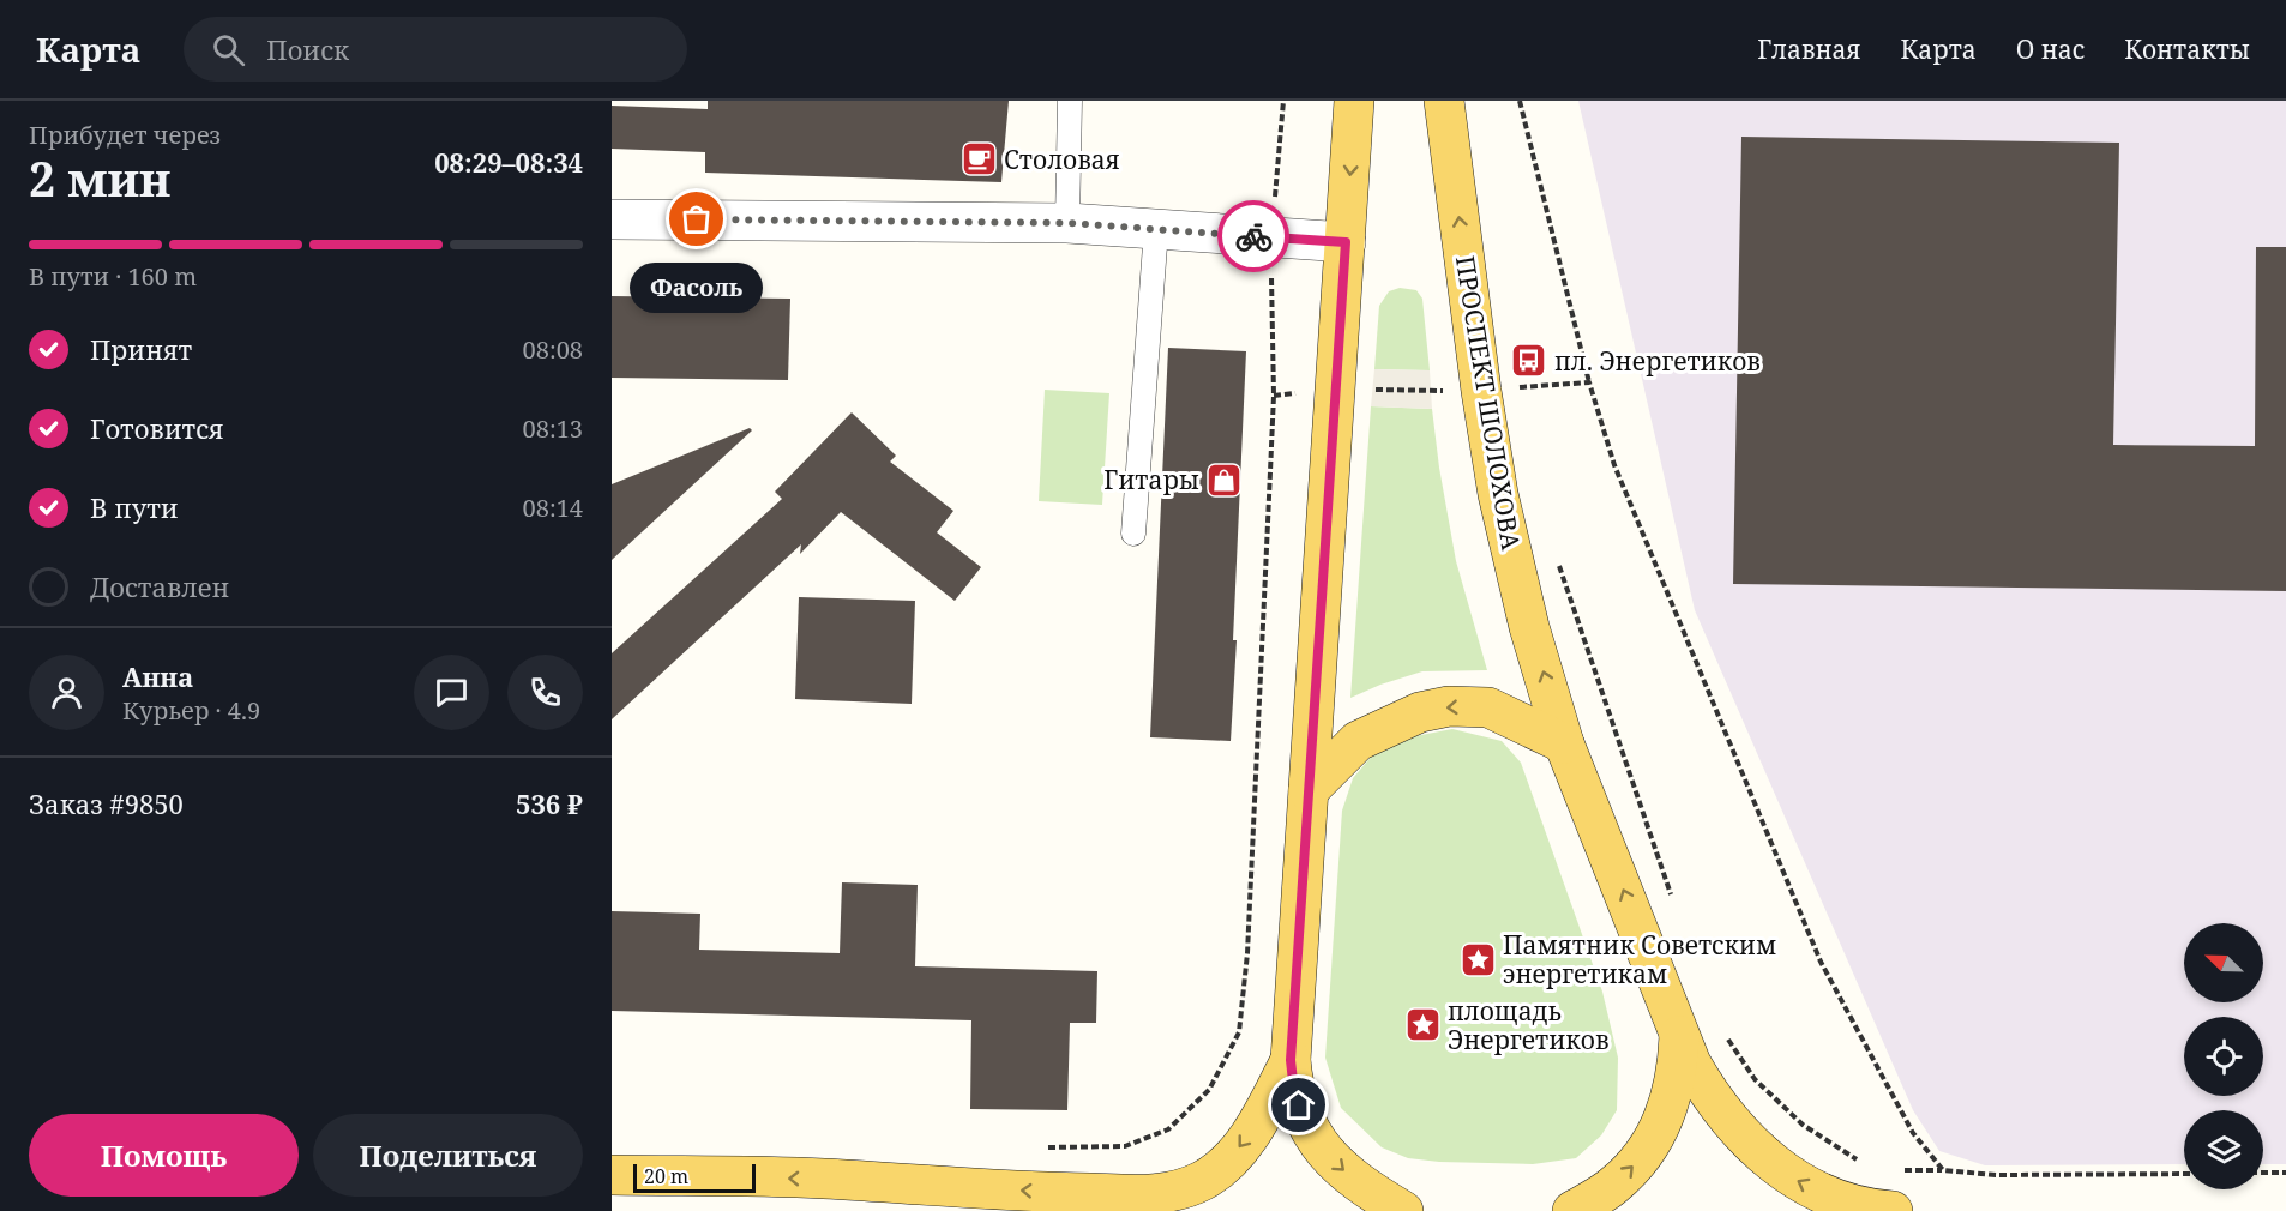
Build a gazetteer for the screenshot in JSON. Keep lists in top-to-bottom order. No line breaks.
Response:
{"streets":{"main road":["ПРОСПЕКТ ШОЛОХОВА"]},"places":{"cafe":["Столовая"],"other":["Фасоль"],"bus stop":["пл. Энергетиков"],"shop":["Гитары"],"place":["Памятник Советским энергетикам","площадь Энергетиков"]},"scale_bar":"20 m","north":"top left","page":{"header":"Карта","search":"Поиск","nav":["Главная","Карта","О нас","Контакты"],"heading":["2 мин","Прибудет через","08:29–08:34"],"panel":["Анна","Курьер · 4.9","Заказ #9850","536 ₽"],"bar":"В пути · 160 m","bubble":"Фасоль","list":[["Принят","08:08"],["Готовится","08:13"],["В пути","08:14"],"Доставлен"],"buttons":["Помощь","Поделиться"],"scale":"20 m"}}
